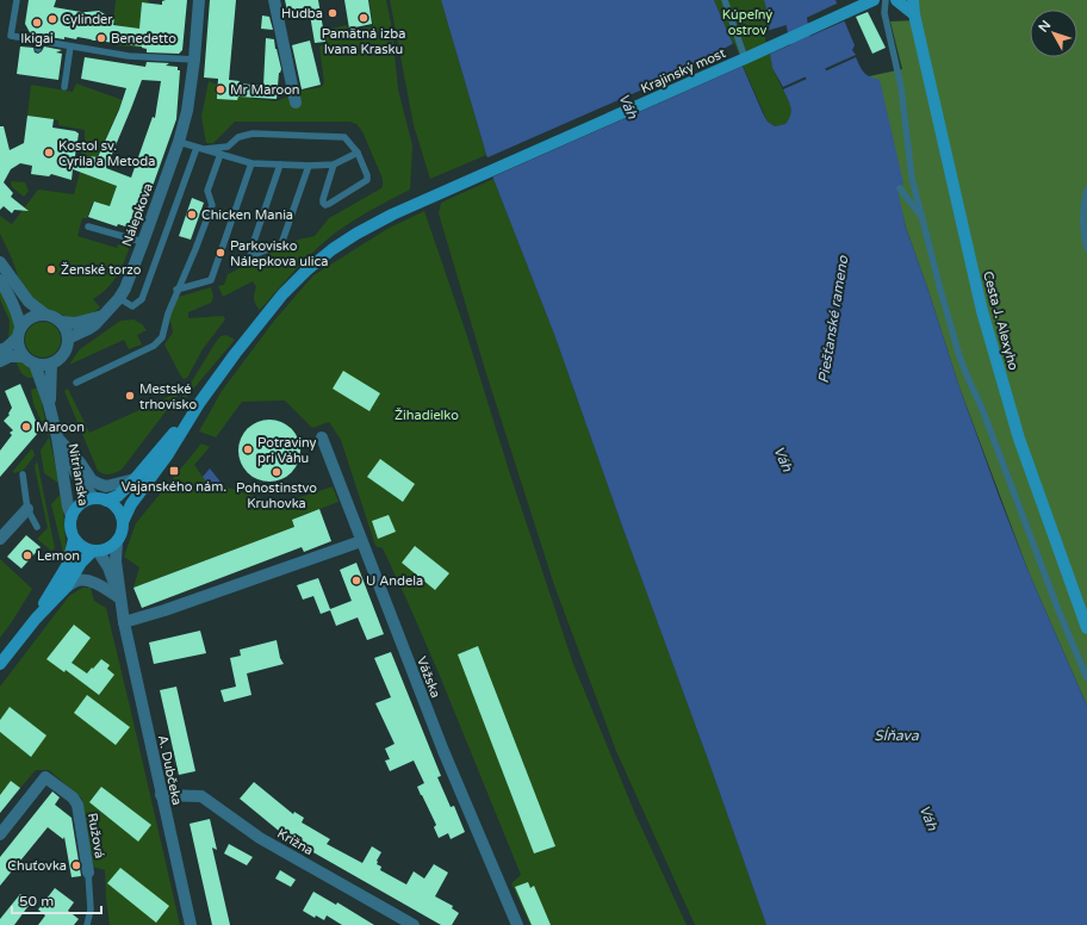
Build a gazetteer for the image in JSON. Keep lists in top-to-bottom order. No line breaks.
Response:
{"streets":{"main road":["Krajinský most","Cesta J. Alexyho"],"street":["Nálepkova","Nitrianska","Vážska","A. Dubčeka","Ružová","Krížna"]},"crossings":[["Nálepkova","Nitrianska"],["Nitrianska","A. Dubčeka"],["A. Dubčeka","Krížna"]],"water":["Váh","Piešťanské rameno","Sĺňava"],"parks":["Kúpeľný ostrov","Žihadielko"],"places":{"other":["Hudba","Pamätná izba Ivana Krasku","Cylinder","Ikigai","Benedetto","Mr Maroon","Kostol sv. Cyrila a Metoda","Chicken Mania","Parkovisko Nálepkova ulica","Ženské torzo","Mestské trhovisko","Maroon","Potraviny pri Váhu","Pohostinstvo Kruhovka","Lemon","U Andela","Chuťovka"],"transit":["Vajanského nám."]},"scale_bar":"50 m","north":"top left"}
